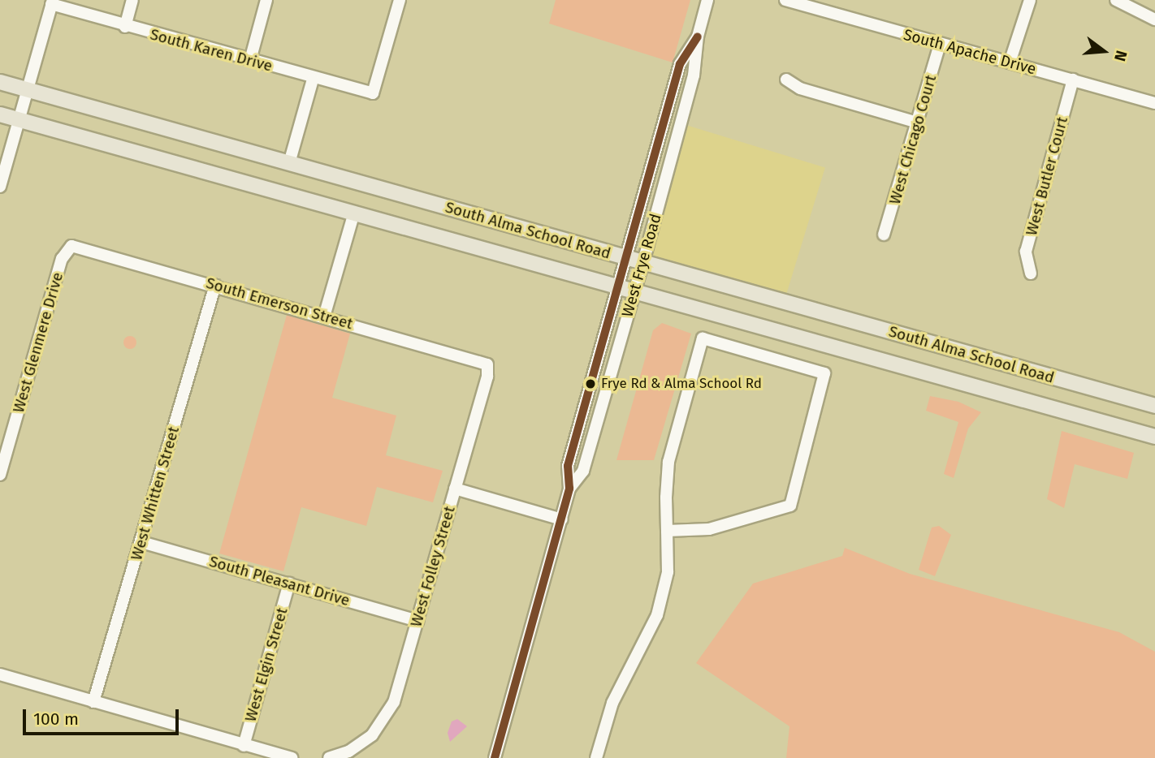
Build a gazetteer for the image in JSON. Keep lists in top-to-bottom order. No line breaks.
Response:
{"streets":{"main road":["South Alma School Road"],"street":["South Karen Drive","South Apache Drive","West Chicago Court","West Butler Court","West Frye Road","South Emerson Street","West Glenmere Drive","West Whitten Street","West Folley Street","South Pleasant Drive","West Elgin Street"]},"crossings":[["South Apache Drive","West Chicago Court"],["South Apache Drive","West Butler Court"],["South Alma School Road","West Frye Road"],["South Emerson Street","West Glenmere Drive"],["South Emerson Street","West Whitten Street"],["South Emerson Street","West Folley Street"],["West Whitten Street","South Pleasant Drive"],["West Folley Street","South Pleasant Drive"],["South Pleasant Drive","West Elgin Street"]],"places":["Frye Rd & Alma School Rd"],"scale_bar":"100 m","north":"right"}
